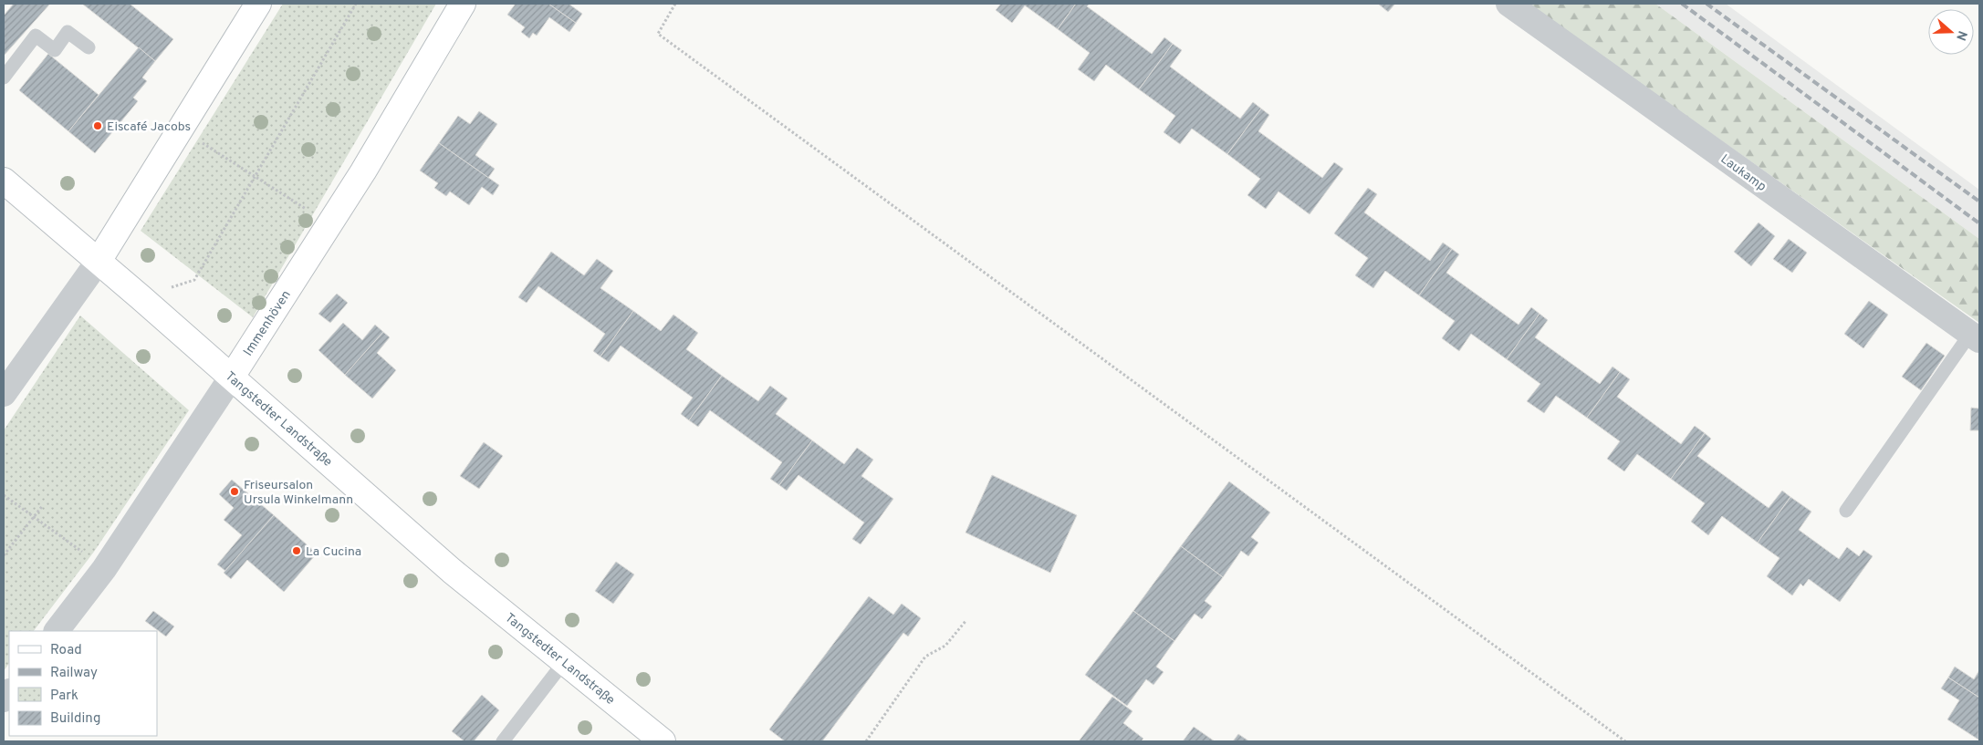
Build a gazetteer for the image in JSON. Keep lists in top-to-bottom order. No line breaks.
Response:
{"streets":{"street":["Laukamp","Immenhöven","Tangstedter Landstraße"]},"crossings":[["Immenhöven","Tangstedter Landstraße"]],"places":["Eiscafé Jacobs","Friseursalon Ursula Winkelmann","La Cucina"],"legend":["Road","Railway","Park","Building"],"north":"right"}
